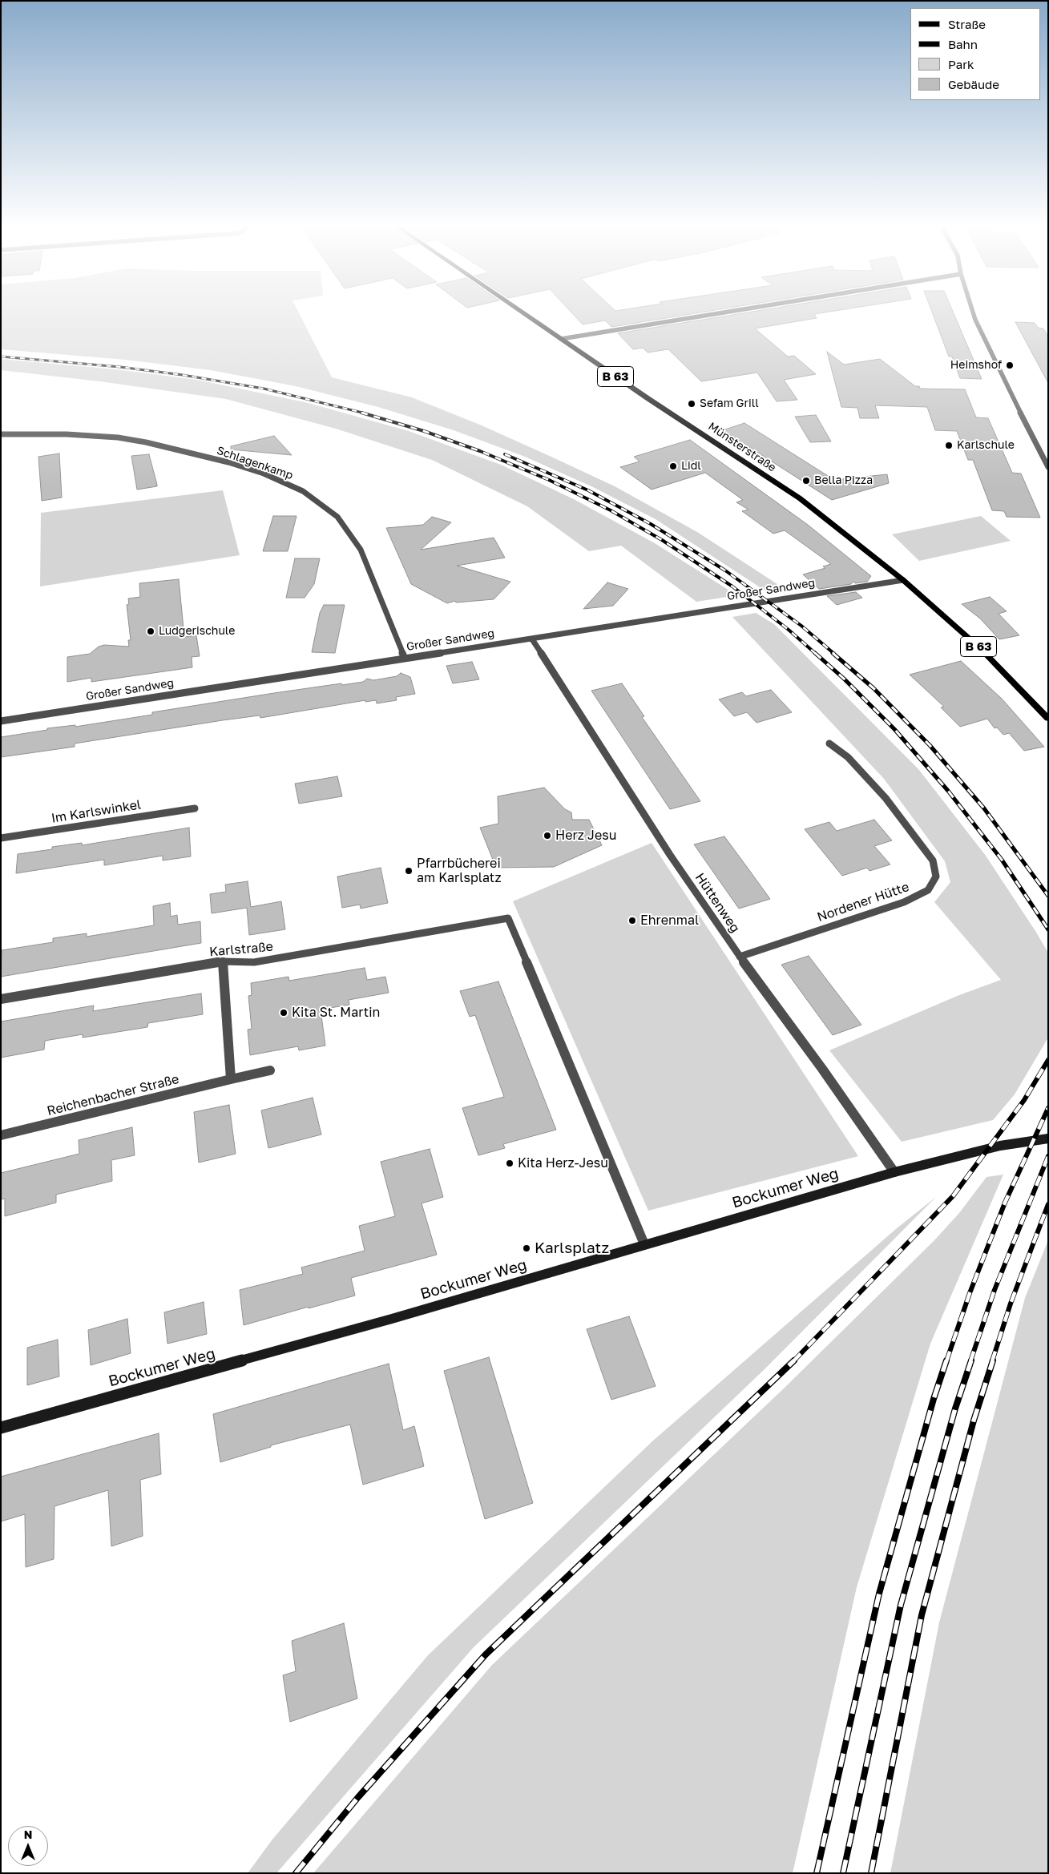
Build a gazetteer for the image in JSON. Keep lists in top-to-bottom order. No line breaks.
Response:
{"streets":{"main road":["B 63","Münsterstraße","Bockumer Weg"],"street":["Schlagenkamp","Großer Sandweg","Im Karlswinkel","Nordener Hütte","Hüttenweg","Karlstraße","Reichenbacher Straße"]},"crossings":[["Münsterstraße","Großer Sandweg"],["Schlagenkamp","Großer Sandweg"],["Großer Sandweg","Hüttenweg"],["Nordener Hütte","Hüttenweg"],["Hüttenweg","Bockumer Weg"],["Karlstraße","Bockumer Weg"]],"places":["Heimshof","Sefam Grill","Karlschule","Lidl","Bella Pizza","Ludgerischule","Herz Jesu","Pfarrbücherei am Karlsplatz","Ehrenmal","Kita St. Martin","Kita Herz-Jesu","Karlsplatz"],"legend":["Straße","Bahn","Park","Gebäude"],"north":"top"}
